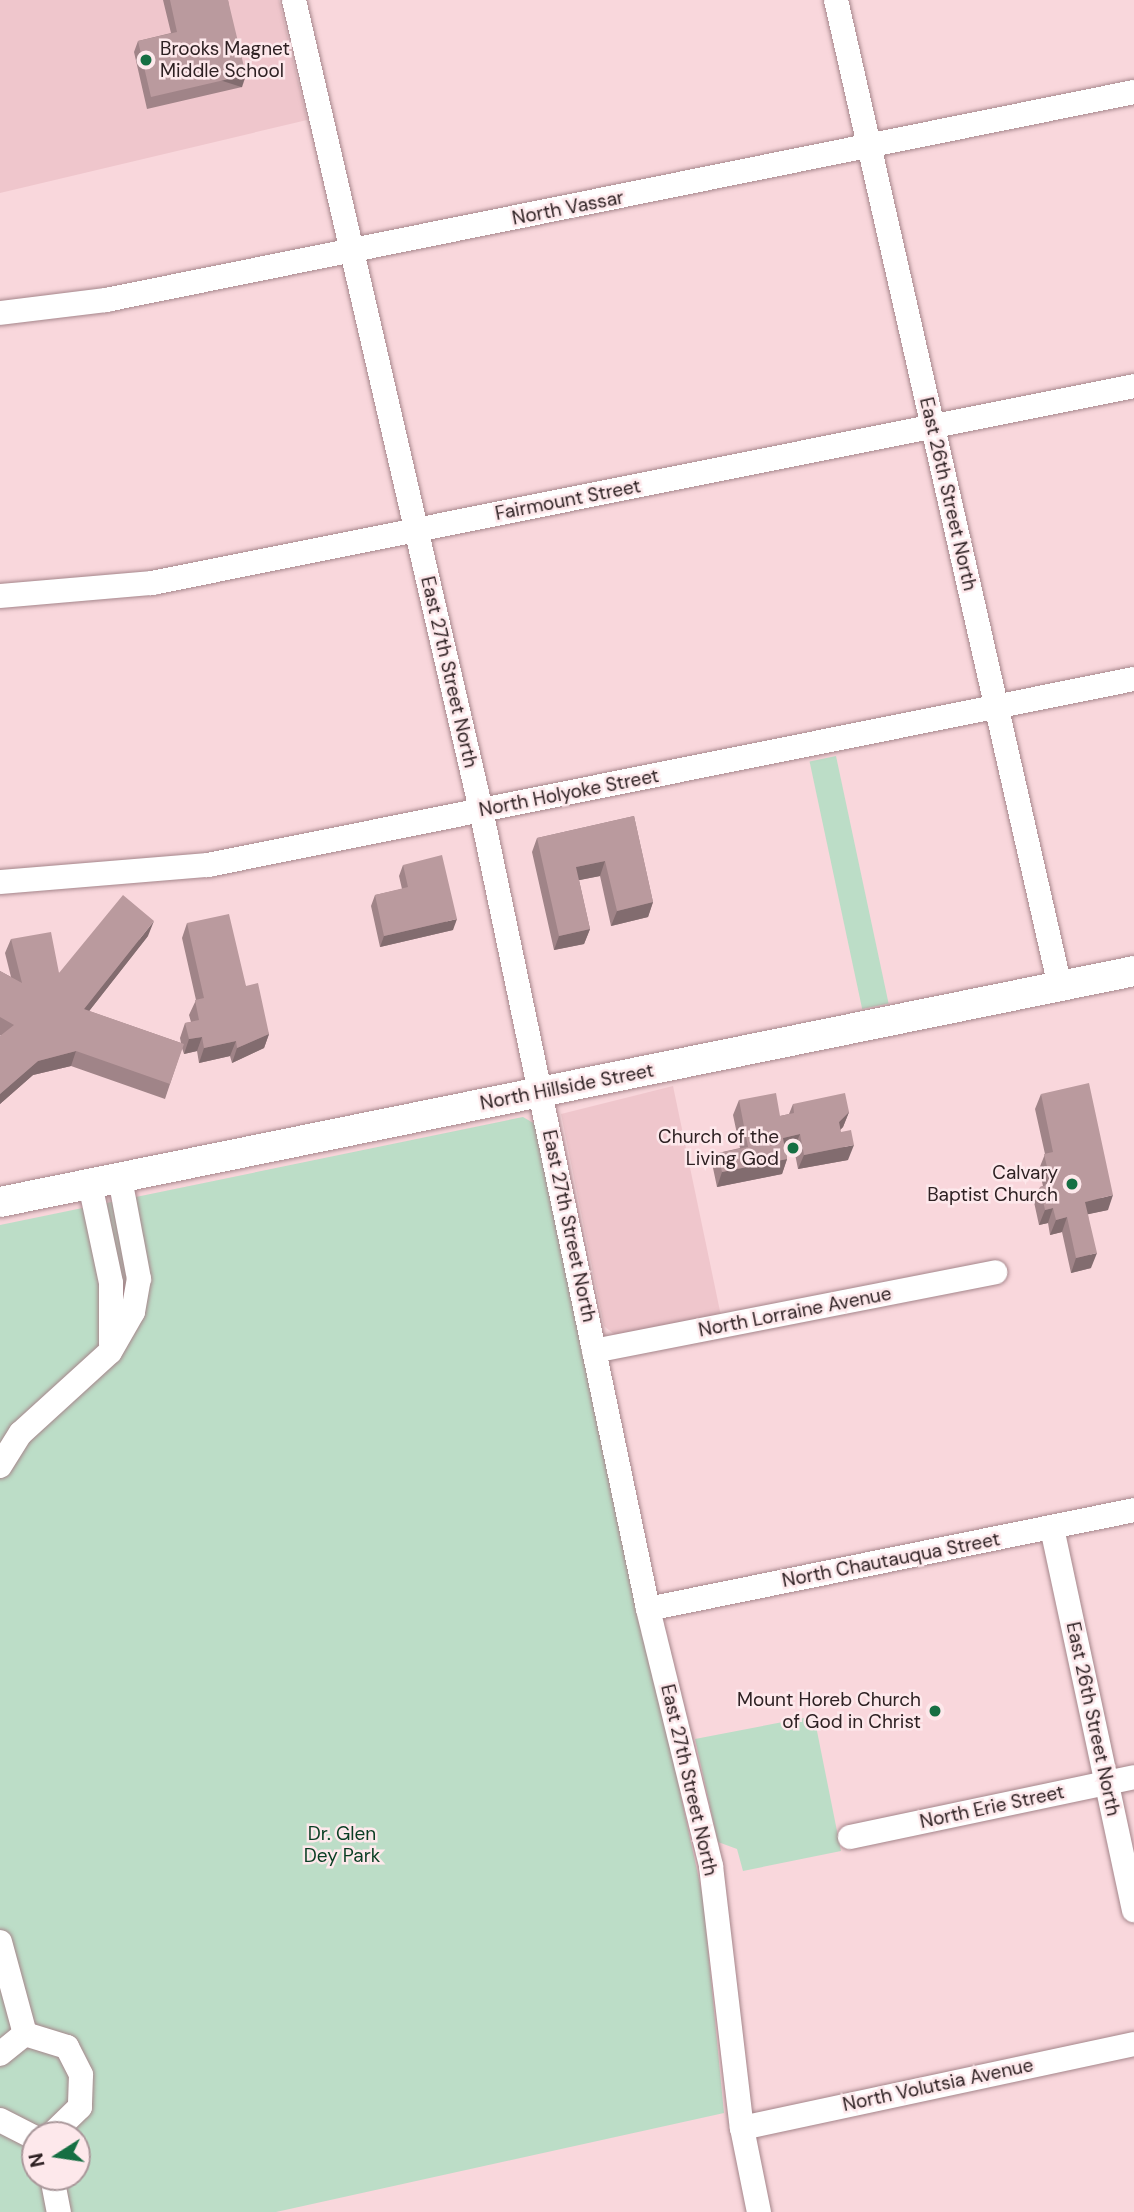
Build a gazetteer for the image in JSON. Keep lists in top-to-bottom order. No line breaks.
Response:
{"streets":{"main road":["North Hillside Street"],"street":["North Vassar","East 26th Street North","Fairmount Street","East 27th Street North","North Holyoke Street","North Lorraine Avenue","North Chautauqua Street","North Erie Street","North Volutsia Avenue"]},"crossings":[["North Vassar","East 26th Street North"],["North Vassar","East 27th Street North"],["East 26th Street North","Fairmount Street"],["East 26th Street North","North Holyoke Street"],["East 26th Street North","North Hillside Street"],["East 26th Street North","North Chautauqua Street"],["East 26th Street North","North Erie Street"],["Fairmount Street","East 27th Street North"],["East 27th Street North","North Holyoke Street"],["East 27th Street North","North Hillside Street"],["East 27th Street North","North Lorraine Avenue"],["East 27th Street North","North Chautauqua Street"],["East 27th Street North","North Volutsia Avenue"]],"parks":["Dr. Glen Dey Park"],"places":["Brooks Magnet Middle School","Church of the Living God","Calvary Baptist Church","Mount Horeb Church of God in Christ"],"north":"left"}
